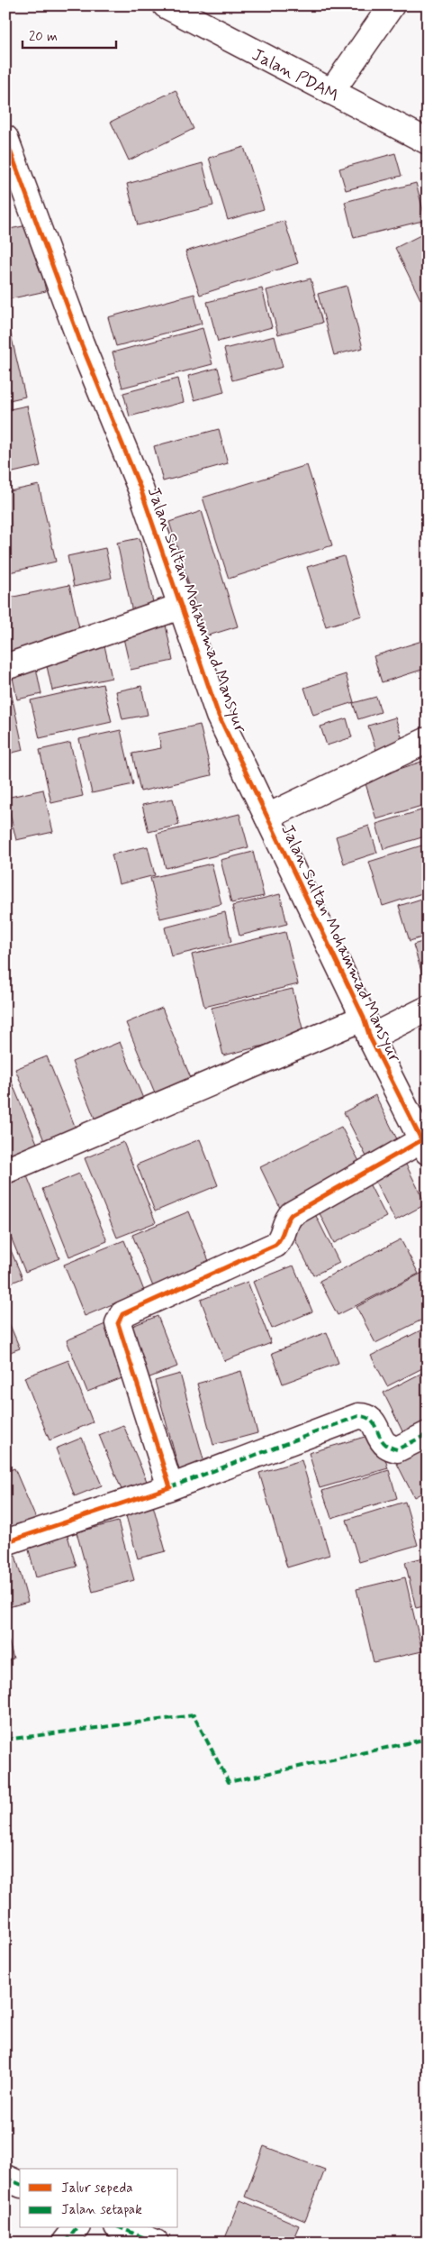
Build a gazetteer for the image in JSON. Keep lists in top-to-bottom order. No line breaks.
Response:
{"streets":{"street":["Jalan PDAM","Jalan Sultan Mohammad Mansyur"]},"legend":["Jalur sepeda","Jalan setapak"],"scale_bar":"20 m"}
